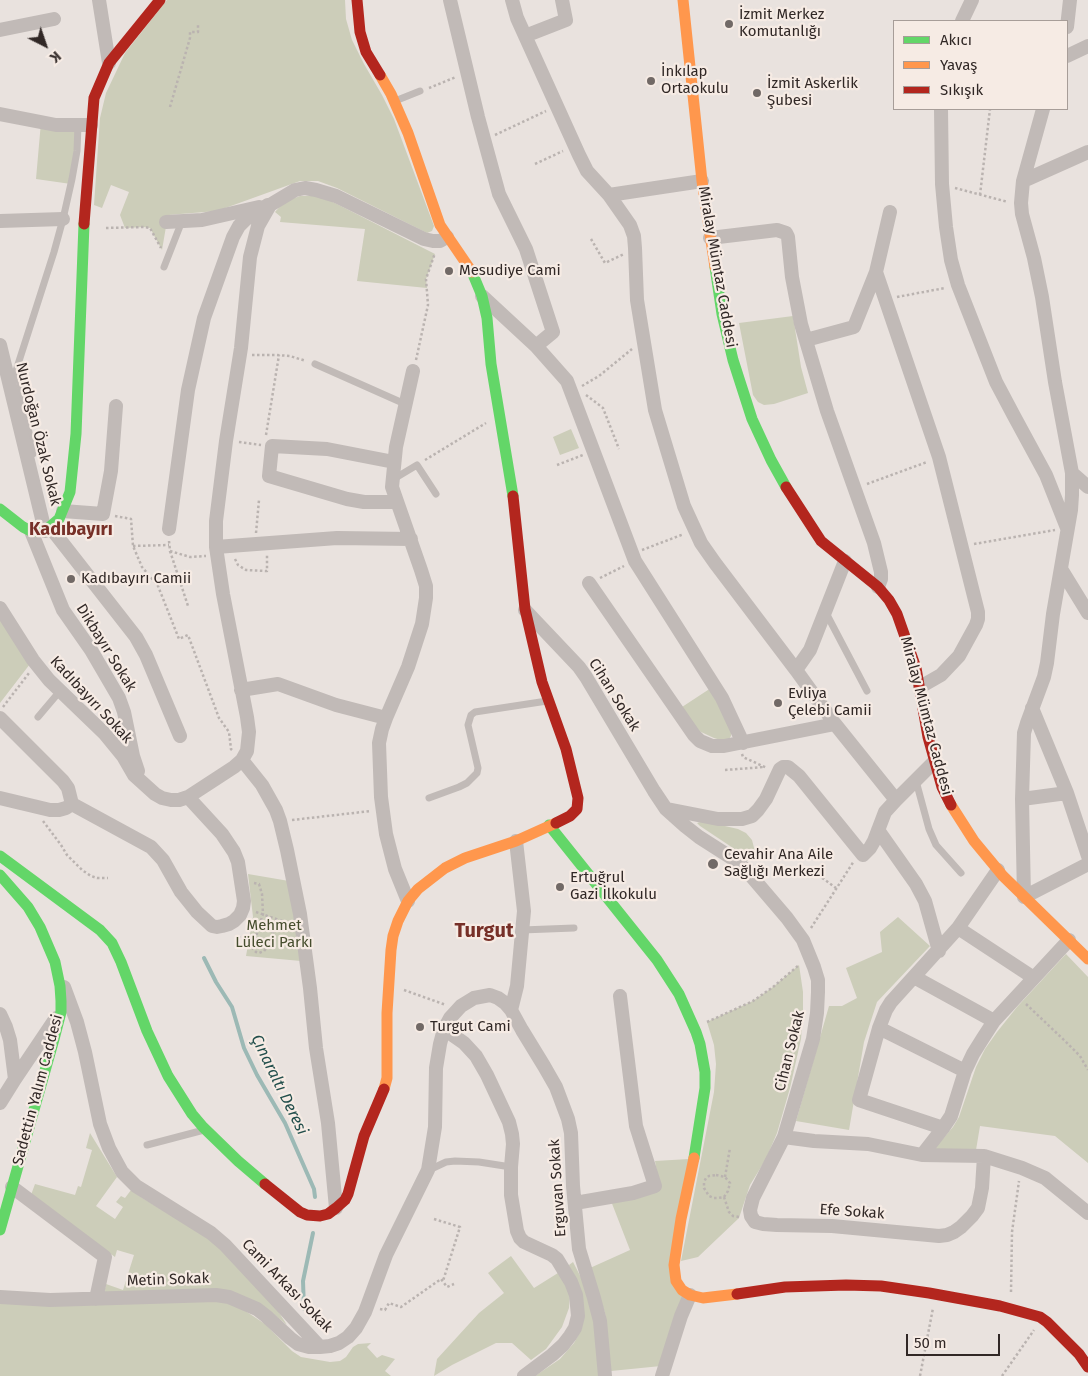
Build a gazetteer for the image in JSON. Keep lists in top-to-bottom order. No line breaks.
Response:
{"streets":{"main road":["Miralay Mümtaz Caddesi","Sadettin Yalım Caddesi"],"street":["Nurdoğan Özak Sokak","Dikbayır Sokak","Cihan Sokak","Kadıbayırı Sokak","Erguvan Sokak","Efe Sokak","Metin Sokak","Cami Arkası Sokak"]},"crossings":[["Nurdoğan Özak Sokak","Dikbayır Sokak"],["Dikbayır Sokak","Kadıbayırı Sokak"],["Cihan Sokak","Efe Sokak"],["Sadettin Yalım Caddesi","Cami Arkası Sokak"],["Erguvan Sokak","Cami Arkası Sokak"],["Metin Sokak","Cami Arkası Sokak"]],"districts":["Kadıbayırı","Turgut"],"water":["Çınaraltı Deresi"],"parks":["Mehmet Lüleci Parkı"],"places":["İzmit Merkez Komutanlığı","İnkılap Ortaokulu","İzmit Askerlik Şubesi","Mesudiye Cami","Kadıbayırı Camii","Evliya Çelebi Camii","Cevahir Ana Aile Sağlığı Merkezi","Ertuğrul Gazi İlkokulu","Turgut Cami"],"legend":["Akıcı","Yavaş","Sıkışık"],"scale_bar":"50 m","north":"bottom right"}
